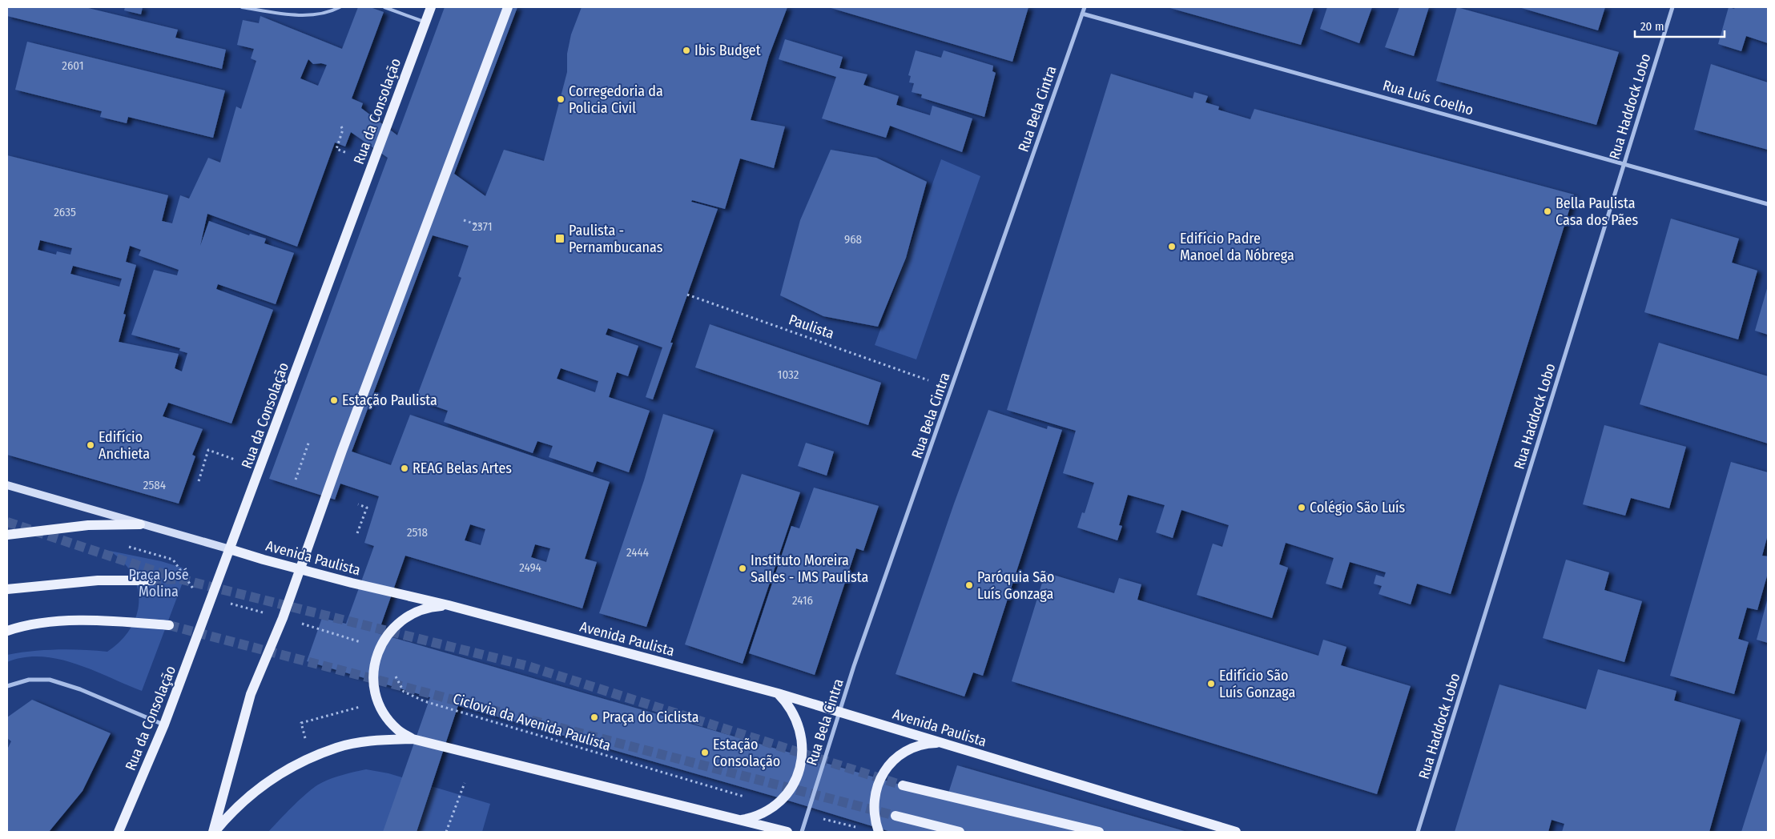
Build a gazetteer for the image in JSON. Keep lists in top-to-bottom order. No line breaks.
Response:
{"streets":{"main road":["Rua da Consolação","Avenida Paulista"],"street":["Rua Luís Coelho","Rua Haddock Lobo","Rua Bela Cintra"],"path":["Paulista","Ciclovia da Avenida Paulista"]},"crossings":[["Rua Luís Coelho","Rua Haddock Lobo"],["Rua Luís Coelho","Rua Bela Cintra"],["Rua Bela Cintra","Avenida Paulista"],["Rua da Consolação","Avenida Paulista"]],"parks":["Praça José Molina"],"places":{"other":["Ibis Budget","Corregedoria da Policia Civil","Bella Paulista Casa dos Pães","Edifício Padre Manoel da Nóbrega","Estação Paulista","Edifício Anchieta","REAG Belas Artes","Colégio São Luís","Instituto Moreira Salles - IMS Paulista","Paróquia São Luís Gonzaga","Edifício São Luís Gonzaga","Praça do Ciclista","Estação Consolação"],"transit":["Paulista - Pernambucanas"]},"house_numbers":["2601","2635","2371","968","1032","2584","2518","2444","2494","2416"],"scale_bar":"20 m"}
